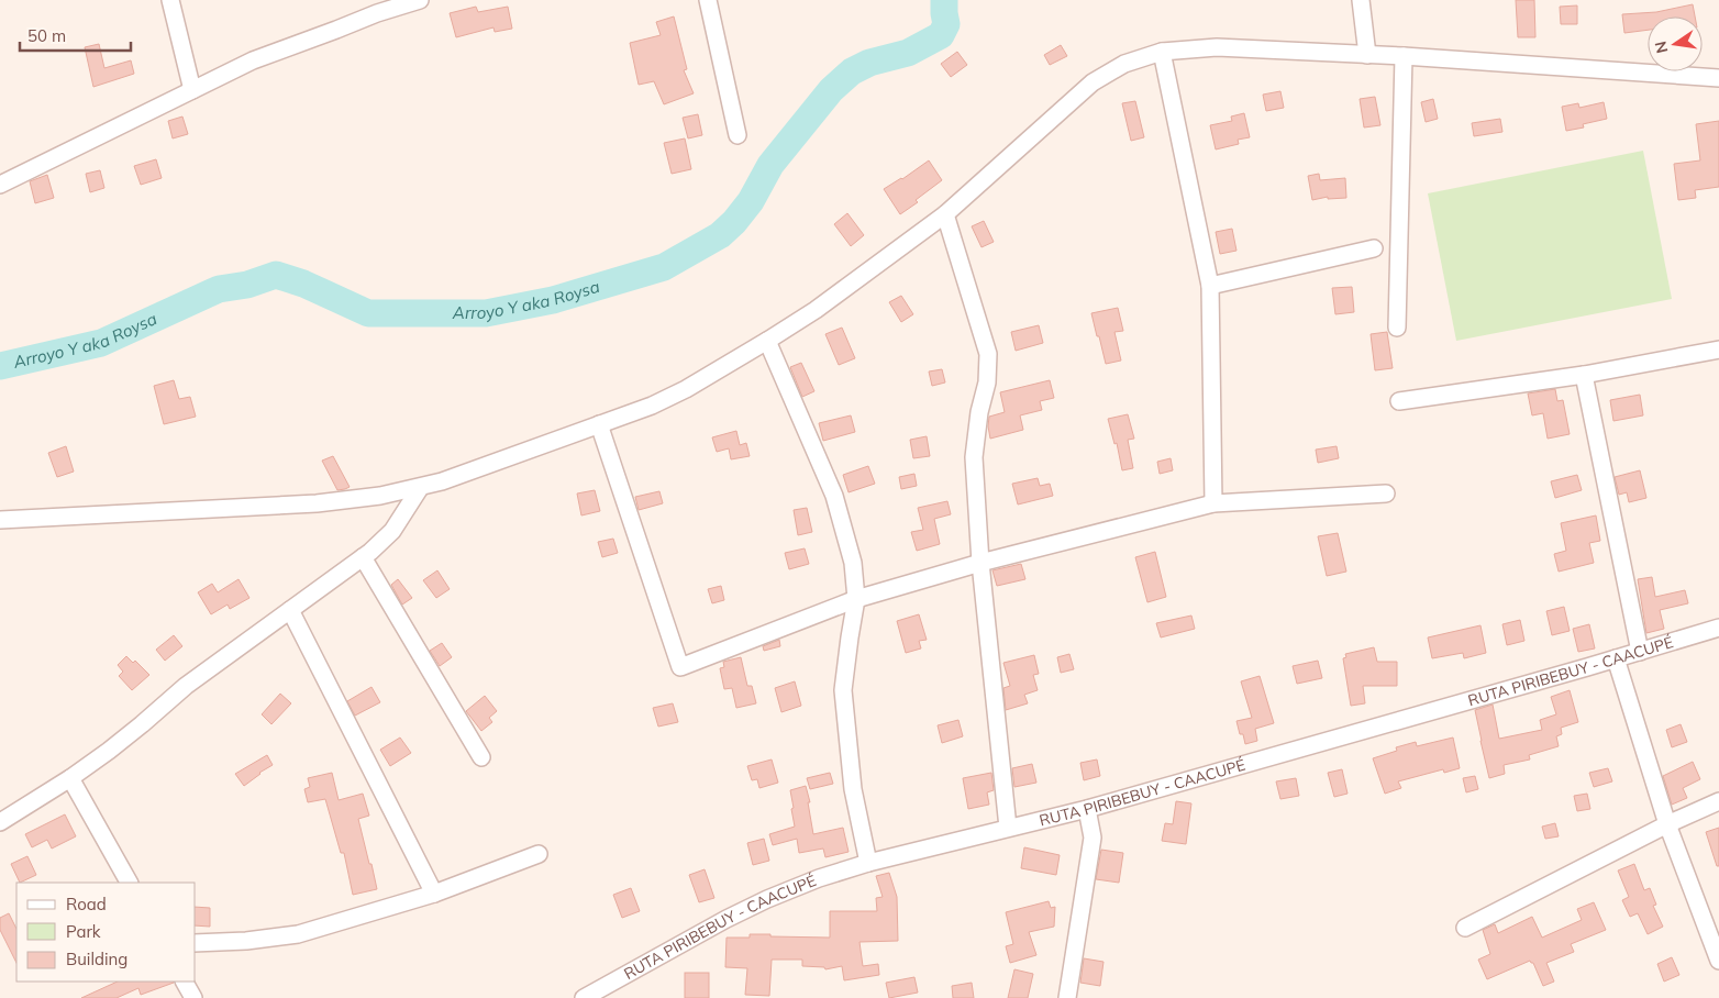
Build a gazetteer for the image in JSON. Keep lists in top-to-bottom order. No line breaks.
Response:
{"streets":{"street":["RUTA PIRIBEBUY - CAACUPÉ"]},"water":["Arroyo Y aka Roysa"],"legend":["Road","Park","Building"],"scale_bar":"50 m","north":"left"}
